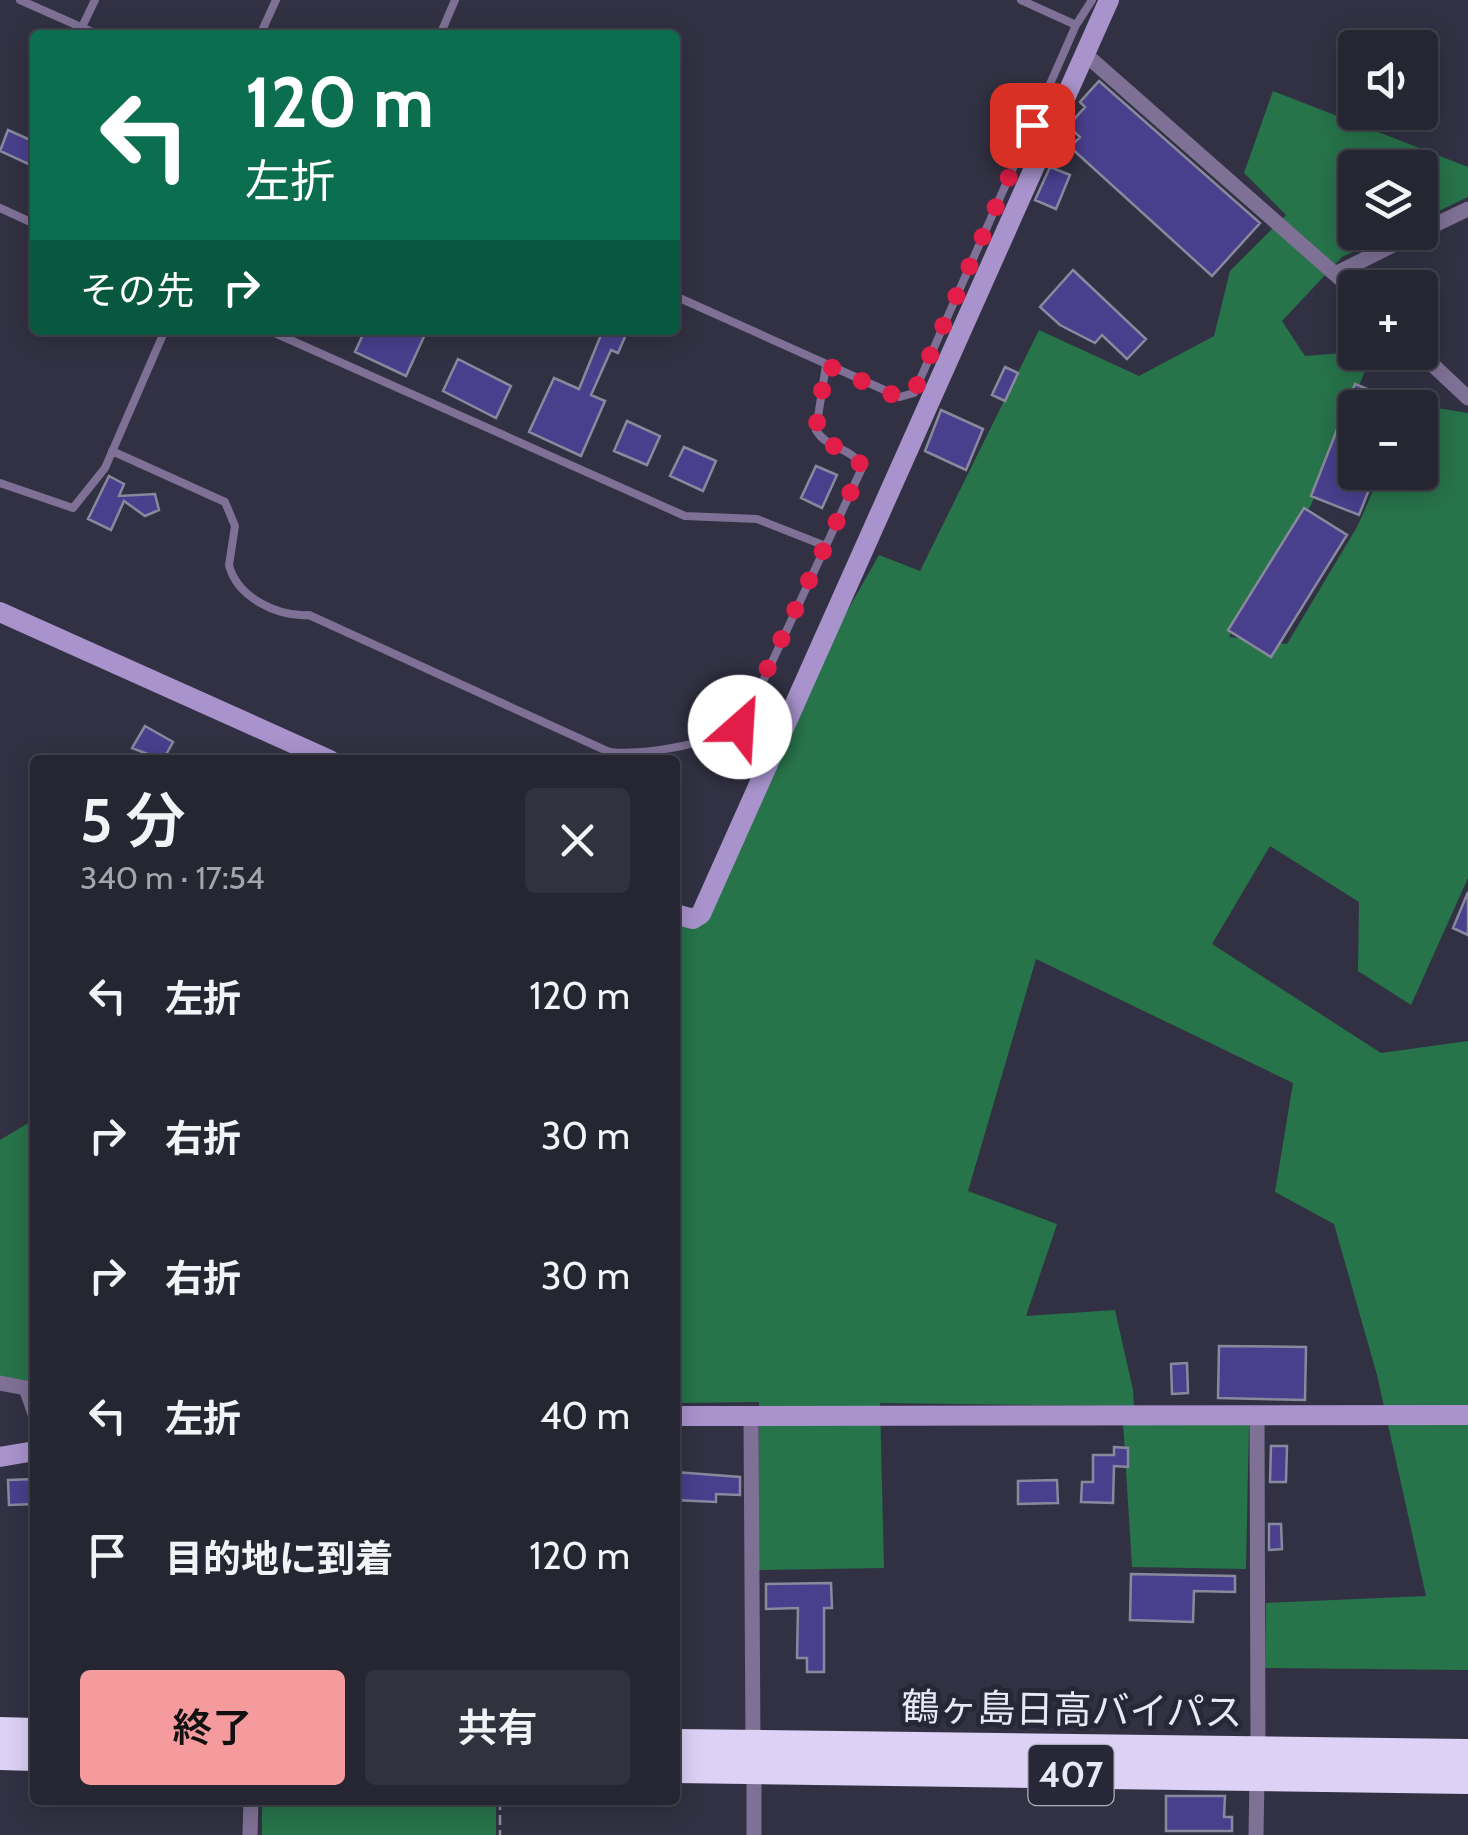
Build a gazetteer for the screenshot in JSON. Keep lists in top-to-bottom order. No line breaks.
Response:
{"streets":{"highway":["鶴ヶ島日高バイパス","407"]},"page":{"map_buttons":["+","−"],"turn":["120 m","左折"],"then":"その先","heading":["5 分","340 m · 17:54"],"list":[{"name":"左折","value":"120 m"},{"name":"右折","value":"30 m"},{"name":"右折","value":"30 m"},{"name":"左折","value":"40 m"},{"name":"目的地に到着","value":"120 m"}],"buttons":["終了","共有"]}}
